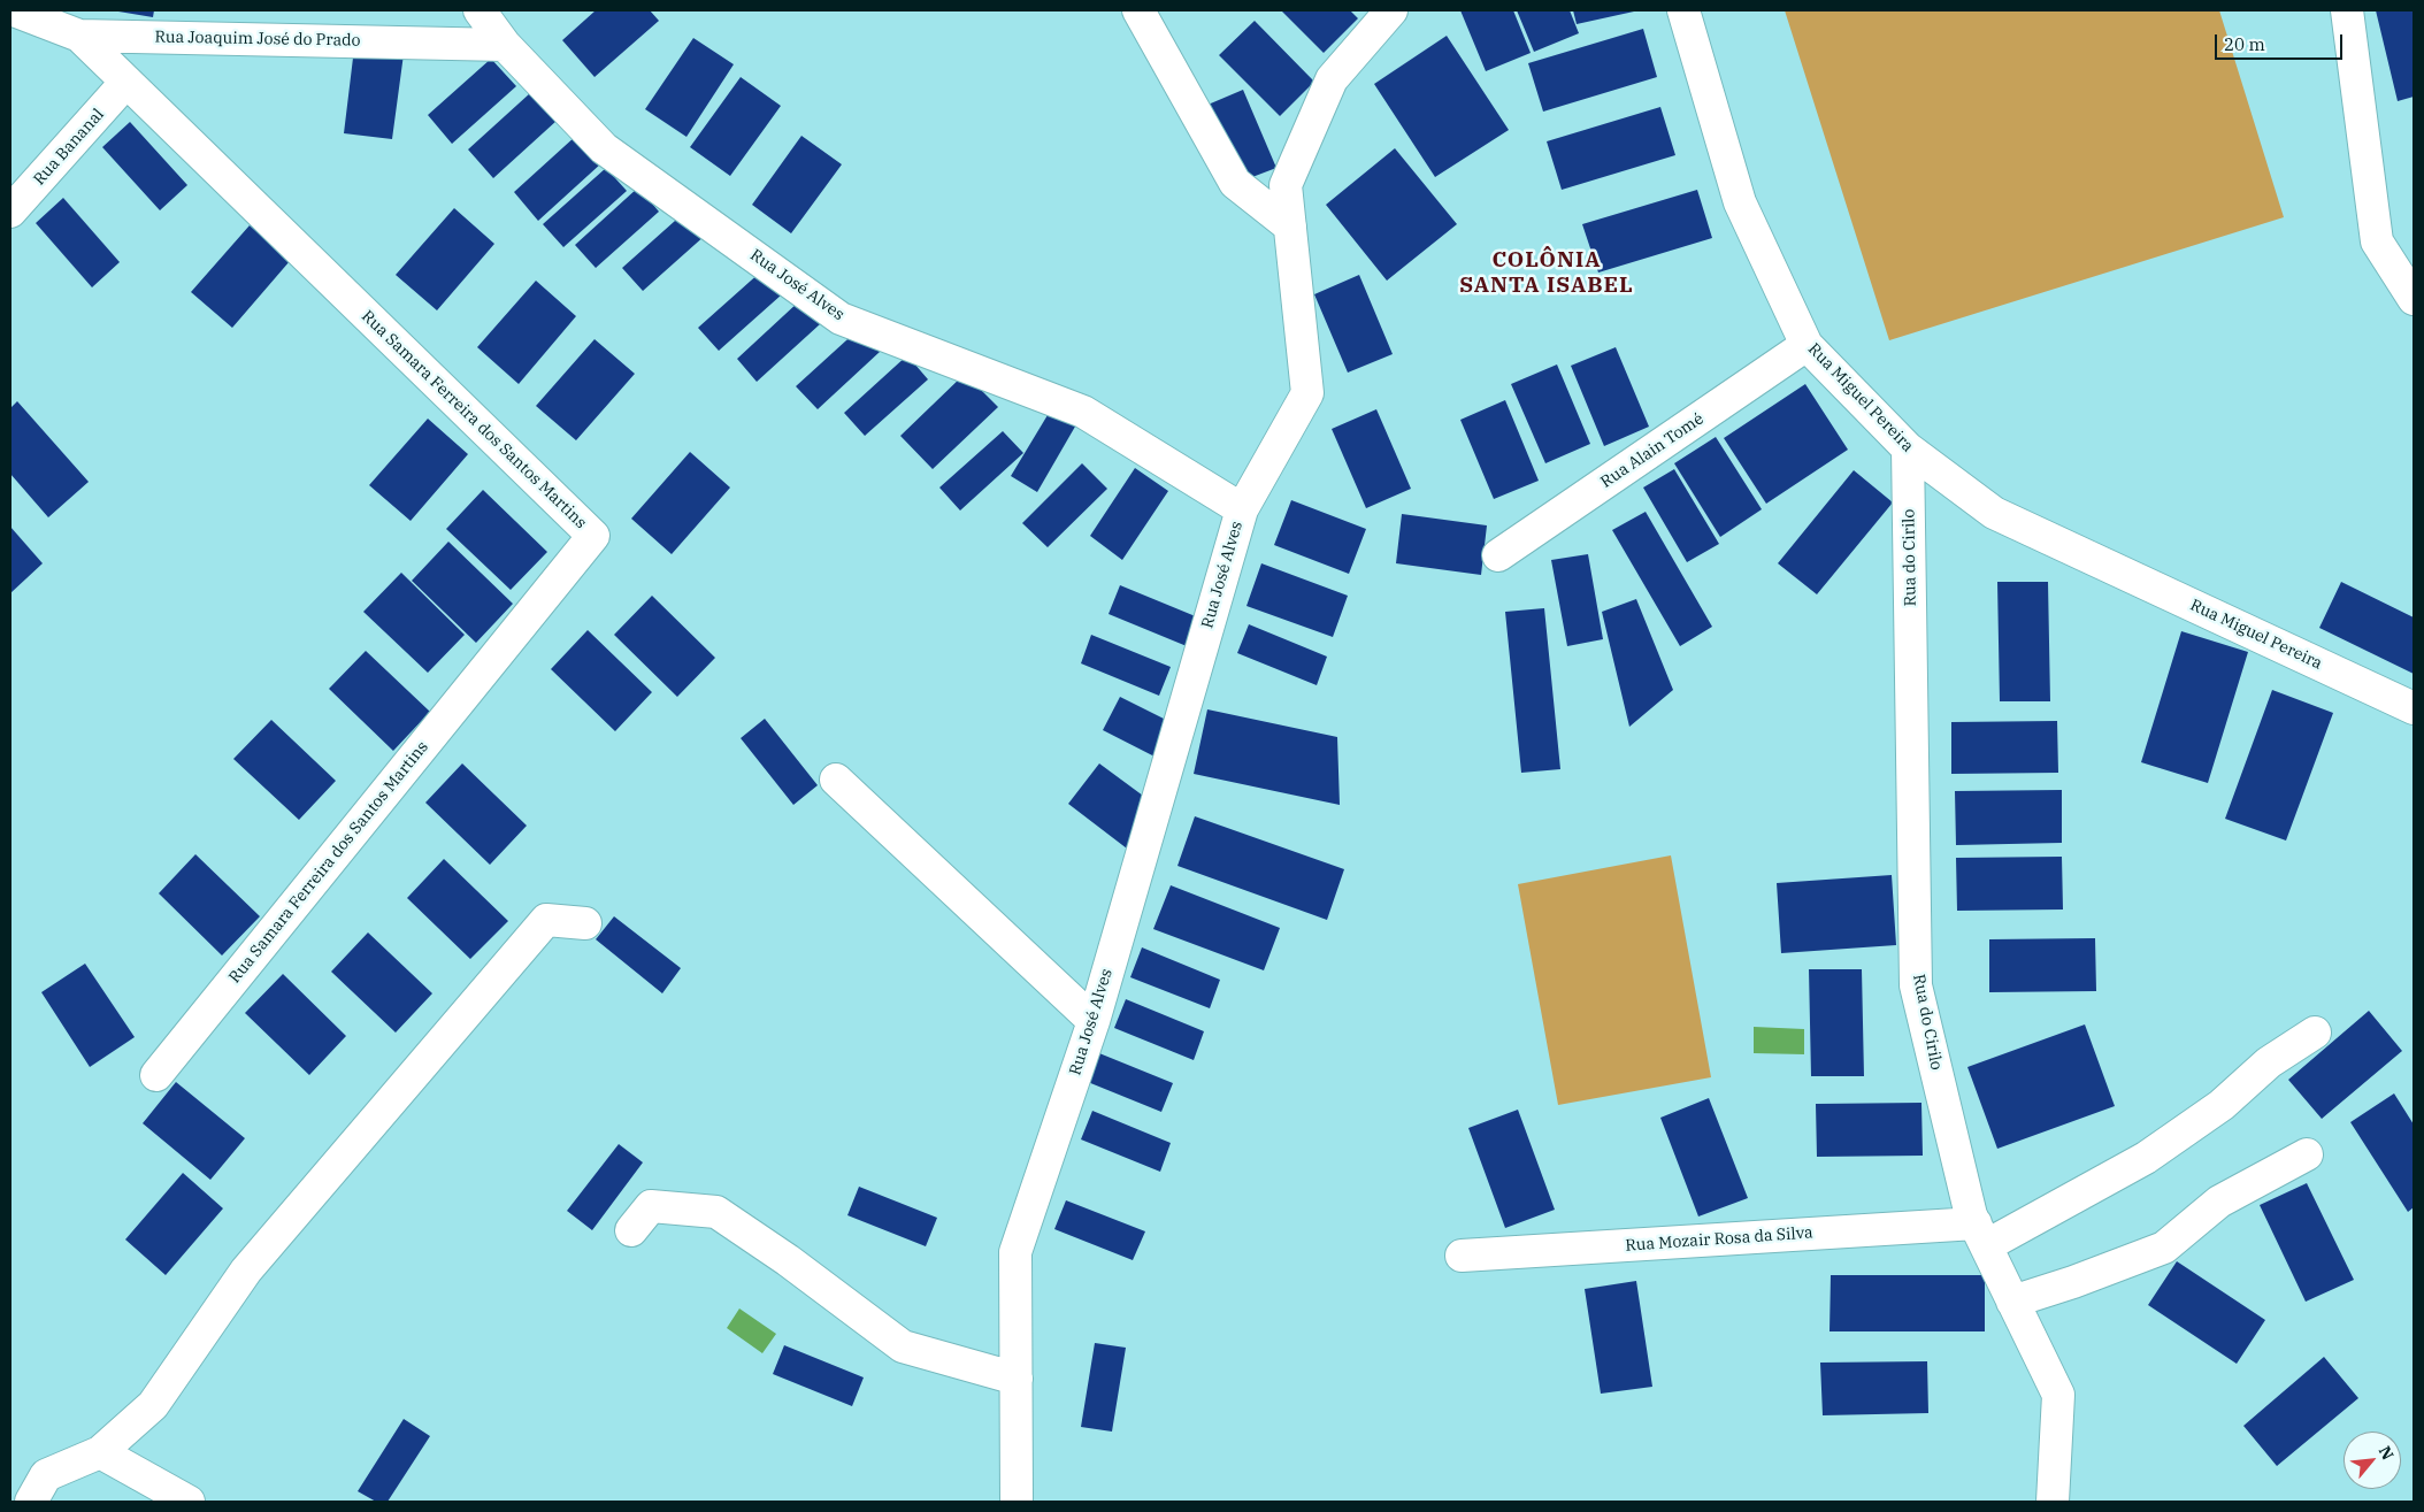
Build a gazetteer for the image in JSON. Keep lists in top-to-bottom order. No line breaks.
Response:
{"streets":{"street":["Rua Joaquim José do Prado","Rua Bananal","Rua José Alves","Rua Miguel Pereira","Rua Samara Ferreira dos Santos Martins","Rua Alain Tomé","Rua do Cirilo","Rua Mozair Rosa da Silva"]},"crossings":[["Rua Joaquim José do Prado","Rua José Alves"],["Rua Joaquim José do Prado","Rua Samara Ferreira dos Santos Martins"],["Rua Bananal","Rua Samara Ferreira dos Santos Martins"],["Rua Miguel Pereira","Rua Alain Tomé"],["Rua Miguel Pereira","Rua do Cirilo"],["Rua do Cirilo","Rua Mozair Rosa da Silva"]],"districts":["COLÔNIA SANTA ISABEL"],"scale_bar":"20 m","north":"top right"}
